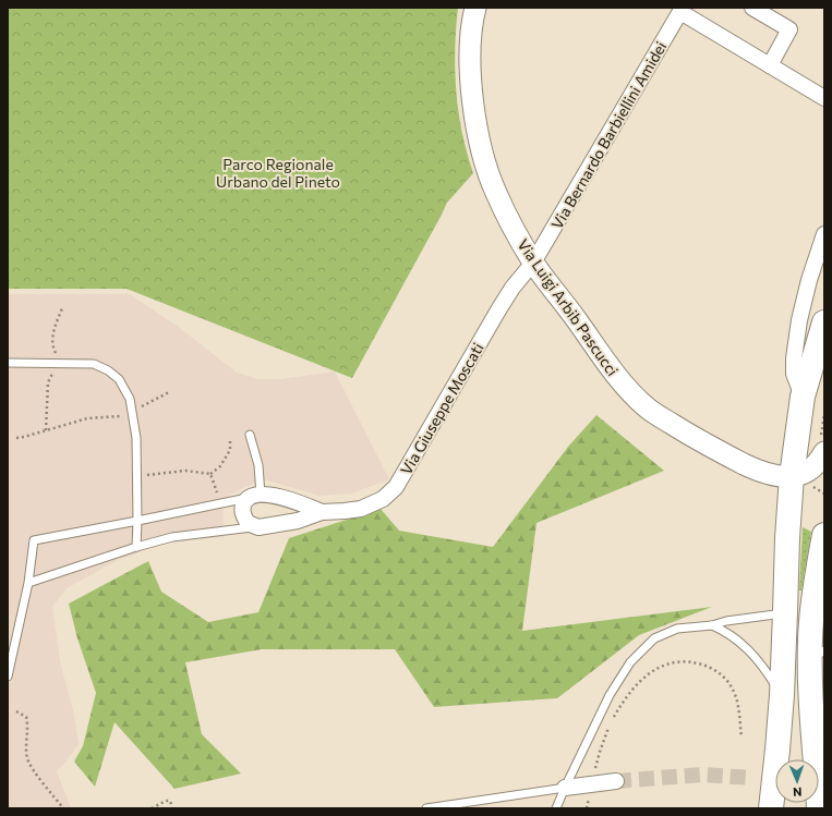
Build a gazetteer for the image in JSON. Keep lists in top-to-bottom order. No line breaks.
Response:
{"streets":{"street":["Via Bernardo Barbiellini Amidei","Via Luigi Arbib Pascucci","Via Giuseppe Moscati"]},"crossings":[["Via Bernardo Barbiellini Amidei","Via Luigi Arbib Pascucci"],["Via Bernardo Barbiellini Amidei","Via Giuseppe Moscati"],["Via Luigi Arbib Pascucci","Via Giuseppe Moscati"]],"parks":["Parco Regionale Urbano del Pineto"],"north":"bottom"}
